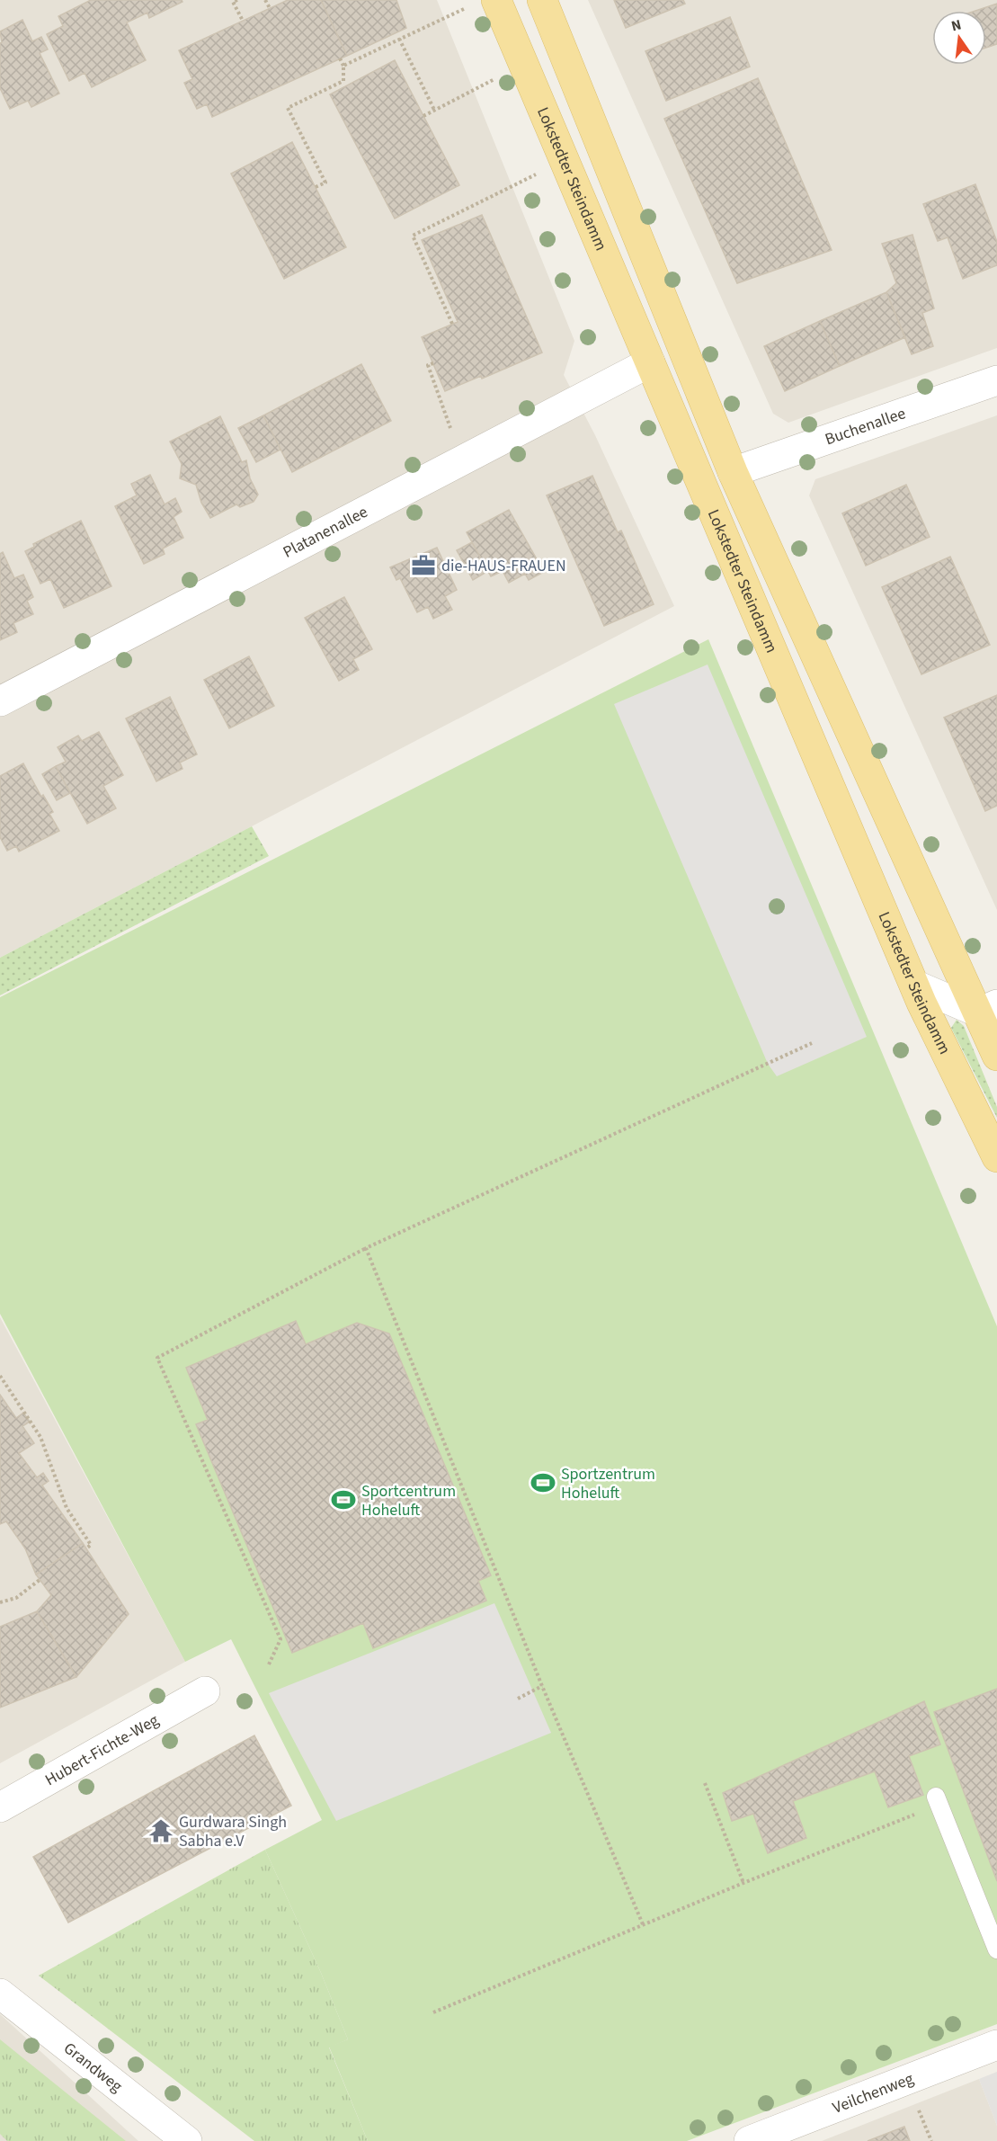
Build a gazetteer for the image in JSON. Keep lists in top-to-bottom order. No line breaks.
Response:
{"streets":{"main road":["Lokstedter Steindamm"],"street":["Buchenallee","Platanenallee","Hubert-Fichte-Weg","Grandweg","Veilchenweg"]},"crossings":[["Lokstedter Steindamm","Buchenallee"],["Lokstedter Steindamm","Platanenallee"]],"places":{"office":["die-HAUS-FRAUEN"],"sports":["Sportzentrum Hoheluft","Sportcentrum Hoheluft"],"temple":["Gurdwara Singh Sabha e.V"]},"north":"top"}
